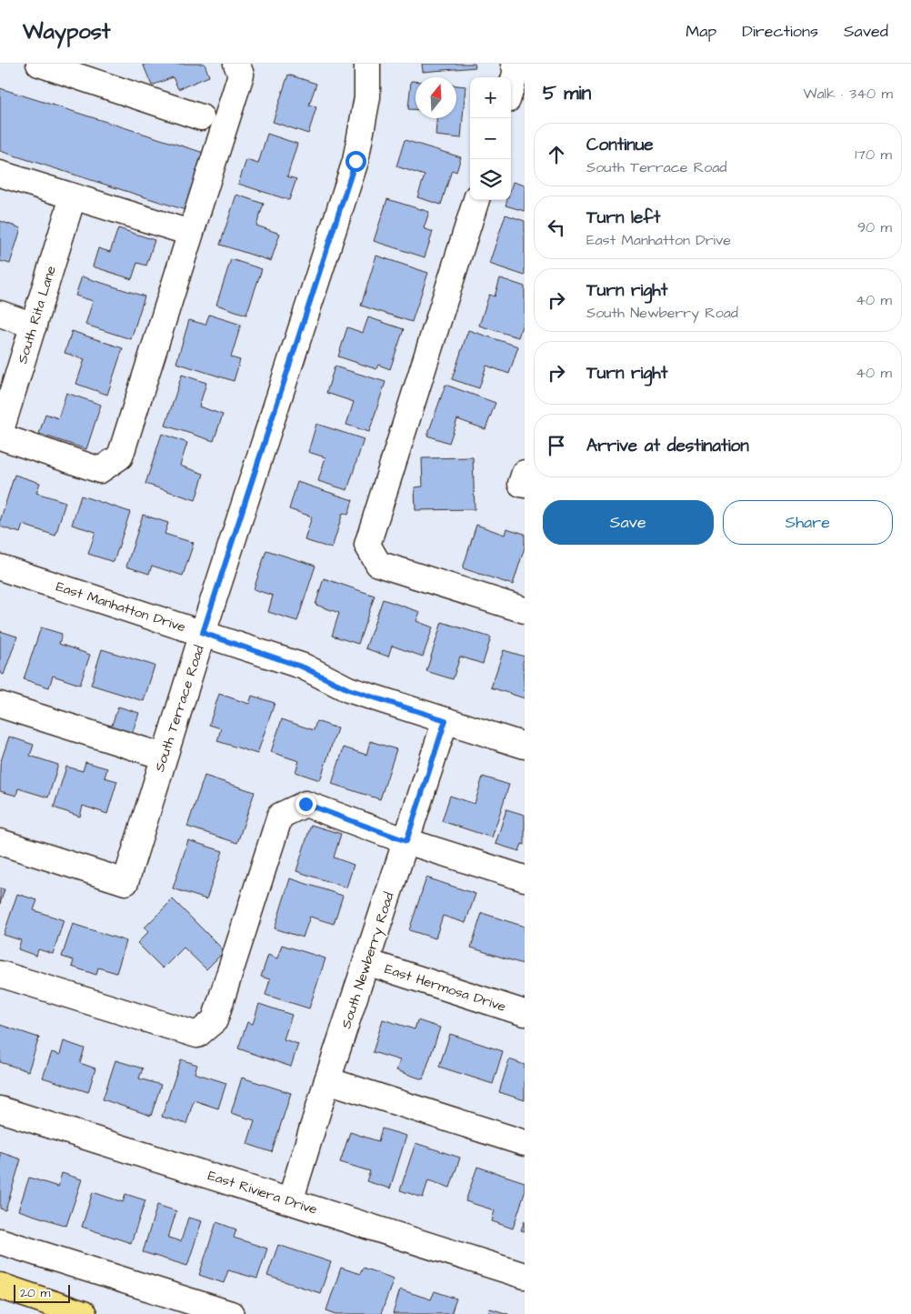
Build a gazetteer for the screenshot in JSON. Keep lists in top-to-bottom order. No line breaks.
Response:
{"streets":{"street":["South Rita Lane","East Manhatton Drive","South Terrace Road","South Newberry Road","East Hermosa Drive","East Riviera Drive"]},"crossings":[["East Manhatton Drive","South Terrace Road"],["East Manhatton Drive","South Newberry Road"],["South Newberry Road","East Hermosa Drive"],["South Newberry Road","East Riviera Drive"]],"scale_bar":"20 m","north":"top","page":{"header":"Waypost","nav":["Map","Directions","Saved"],"heading":["5 min","Walk · 340 m"],"map_buttons":["+","−"],"list":[["Continue","South Terrace Road","170 m"],["Turn left","East Manhatton Drive","90 m"],["Turn right","South Newberry Road","40 m"],["Turn right","40 m"],"Arrive at destination"],"buttons":["Save","Share"],"scale":"20 m"}}
